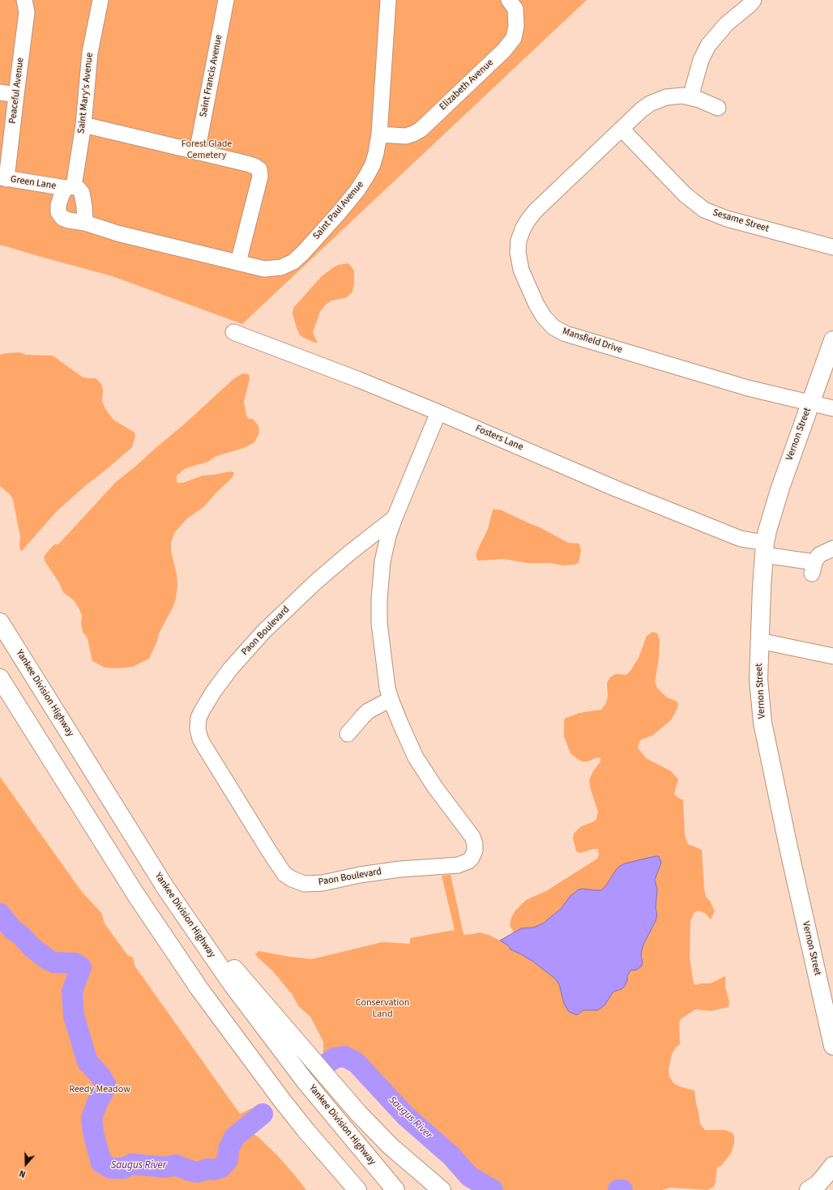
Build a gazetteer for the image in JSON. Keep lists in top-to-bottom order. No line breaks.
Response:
{"streets":{"main road":["Vernon Street","Yankee Division Highway"],"street":["Saint Francis Avenue","Elizabeth Avenue","Peaceful Avenue","Saint Mary's Avenue","Green Lane","Saint Paul Avenue","Sesame Street","Mansfield Drive","Fosters Lane","Paon Boulevard"]},"crossings":[["Elizabeth Avenue","Saint Paul Avenue"],["Peaceful Avenue","Green Lane"],["Saint Mary's Avenue","Green Lane"],["Saint Mary's Avenue","Saint Paul Avenue"],["Sesame Street","Mansfield Drive"],["Mansfield Drive","Vernon Street"],["Vernon Street","Fosters Lane"],["Fosters Lane","Paon Boulevard"]],"water":["Saugus River"],"parks":["Forest Glade Cemetery","Conservation Land","Reedy Meadow"],"north":"bottom"}
